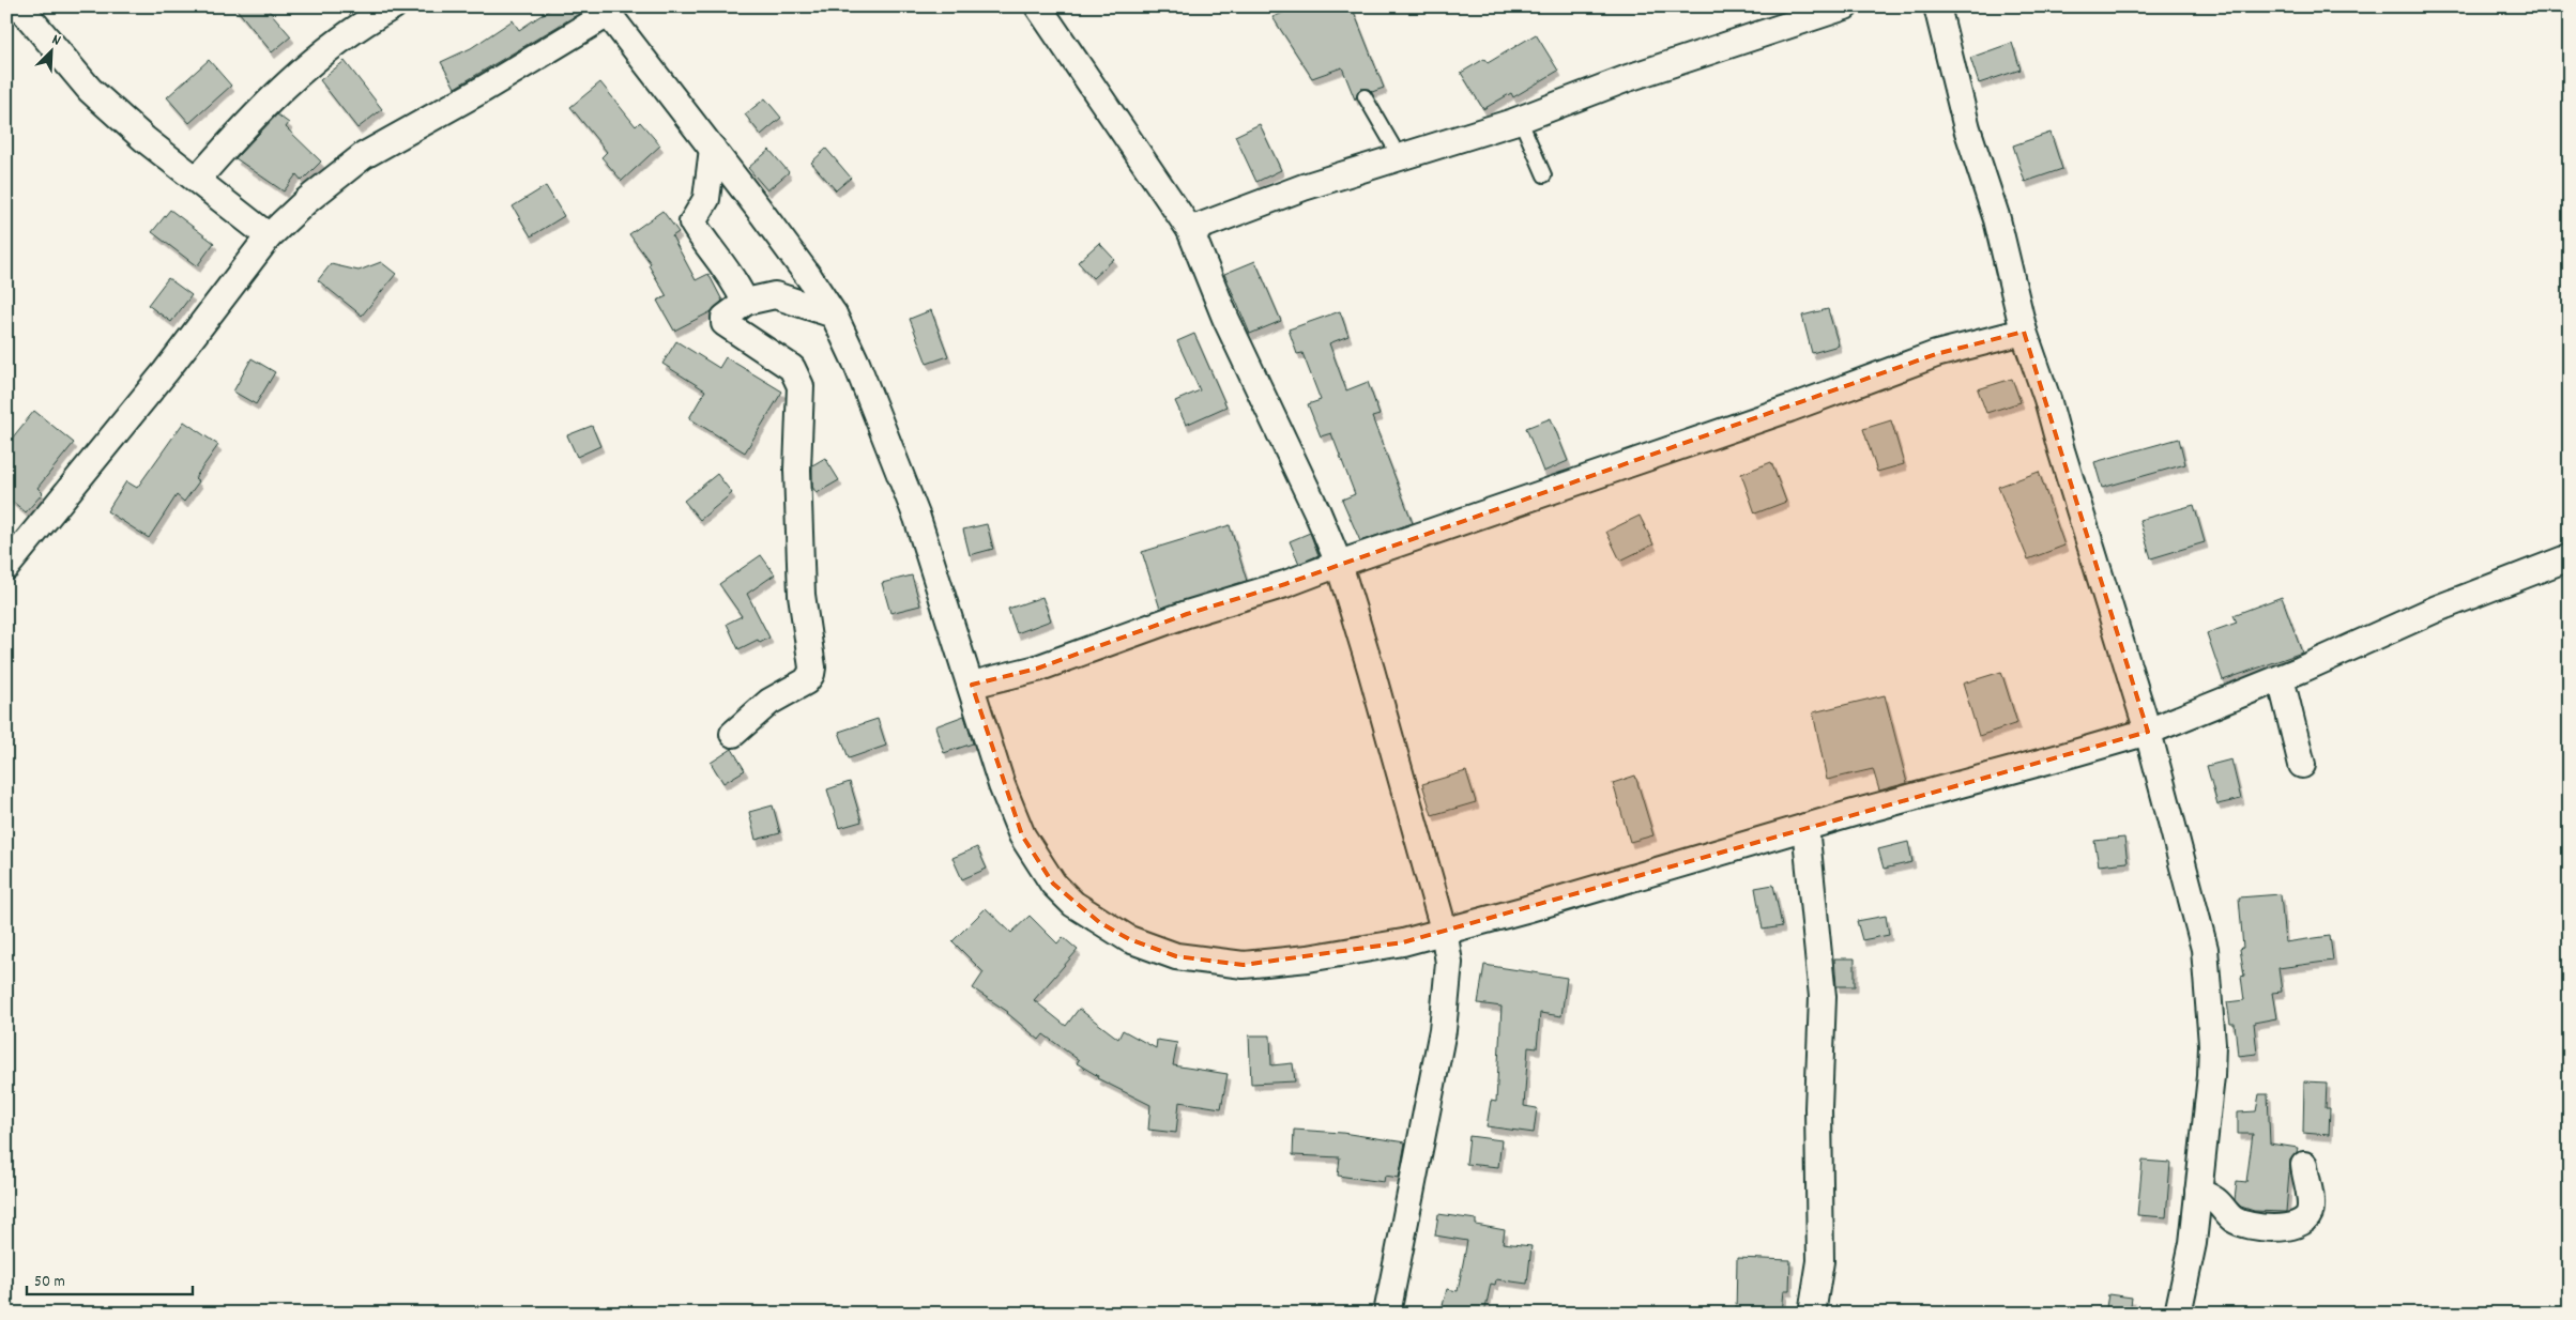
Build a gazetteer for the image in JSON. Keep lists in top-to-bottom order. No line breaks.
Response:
{"scale_bar":"50 m","north":"top right"}
